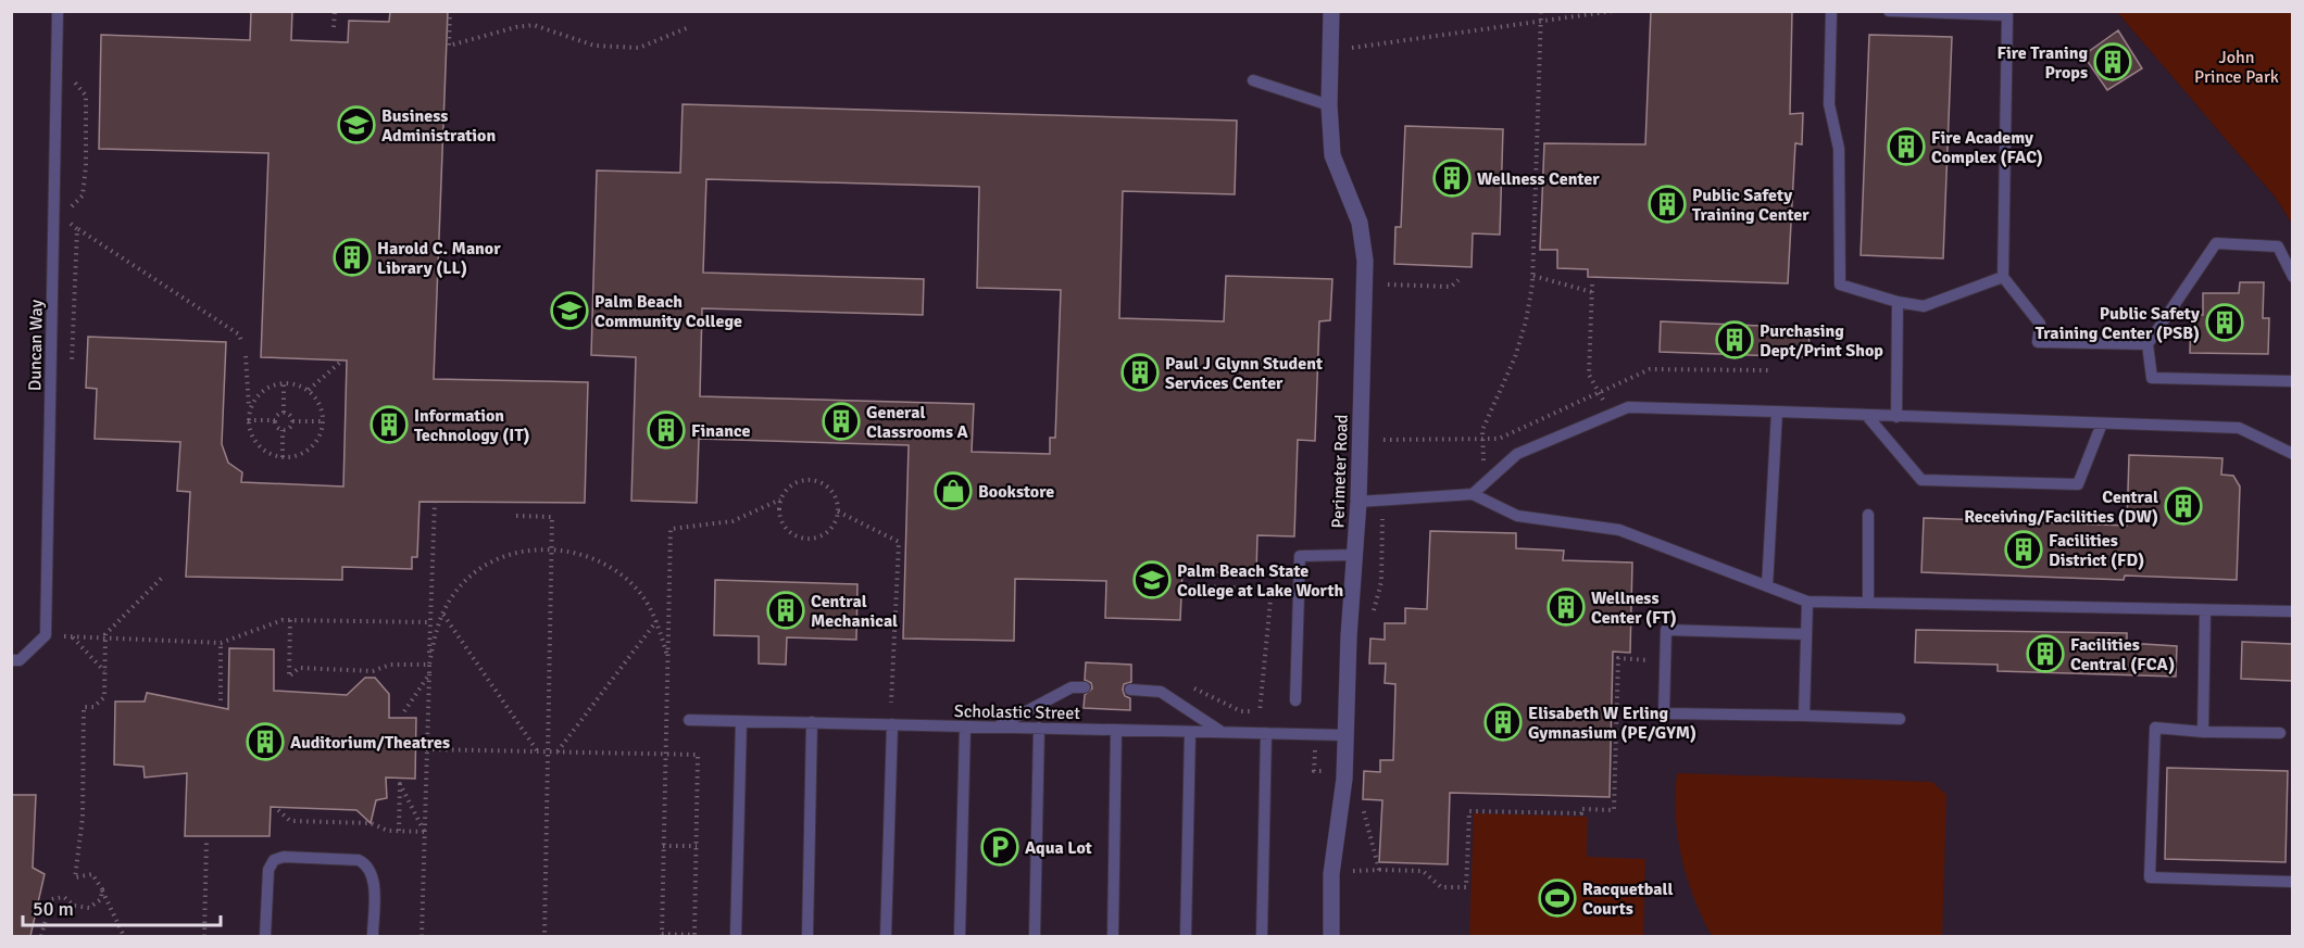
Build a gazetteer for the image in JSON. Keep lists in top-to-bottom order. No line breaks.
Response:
{"streets":{"street":["Perimeter Road"],"lane":["Duncan Way","Scholastic Street"]},"crossings":[["Perimeter Road","Scholastic Street"]],"parks":["John Prince Park"],"places":{"building":["Fire Traning Props","Fire Academy Complex (FAC)","Wellness Center","Public Safety Training Center","Harold C. Manor Library (LL)","Public Safety Training Center (PSB)","Purchasing Dept/Print Shop","Paul J Glynn Student Services Center","General Classrooms A","Information Technology (IT)","Finance","Central Receiving/Facilities (DW)","Facilities District (FD)","Wellness Center (FT)","Central Mechanical","Facilities Central (FCA)","Elisabeth W Erling Gymnasium (PE/GYM)","Auditorium/Theatres"],"school or university":["Business Administration","Palm Beach Community College","Palm Beach State College at Lake Worth"],"shop":["Bookstore"],"parking":["Aqua Lot"],"sports":["Racquetball Courts"]},"scale_bar":"50 m"}
